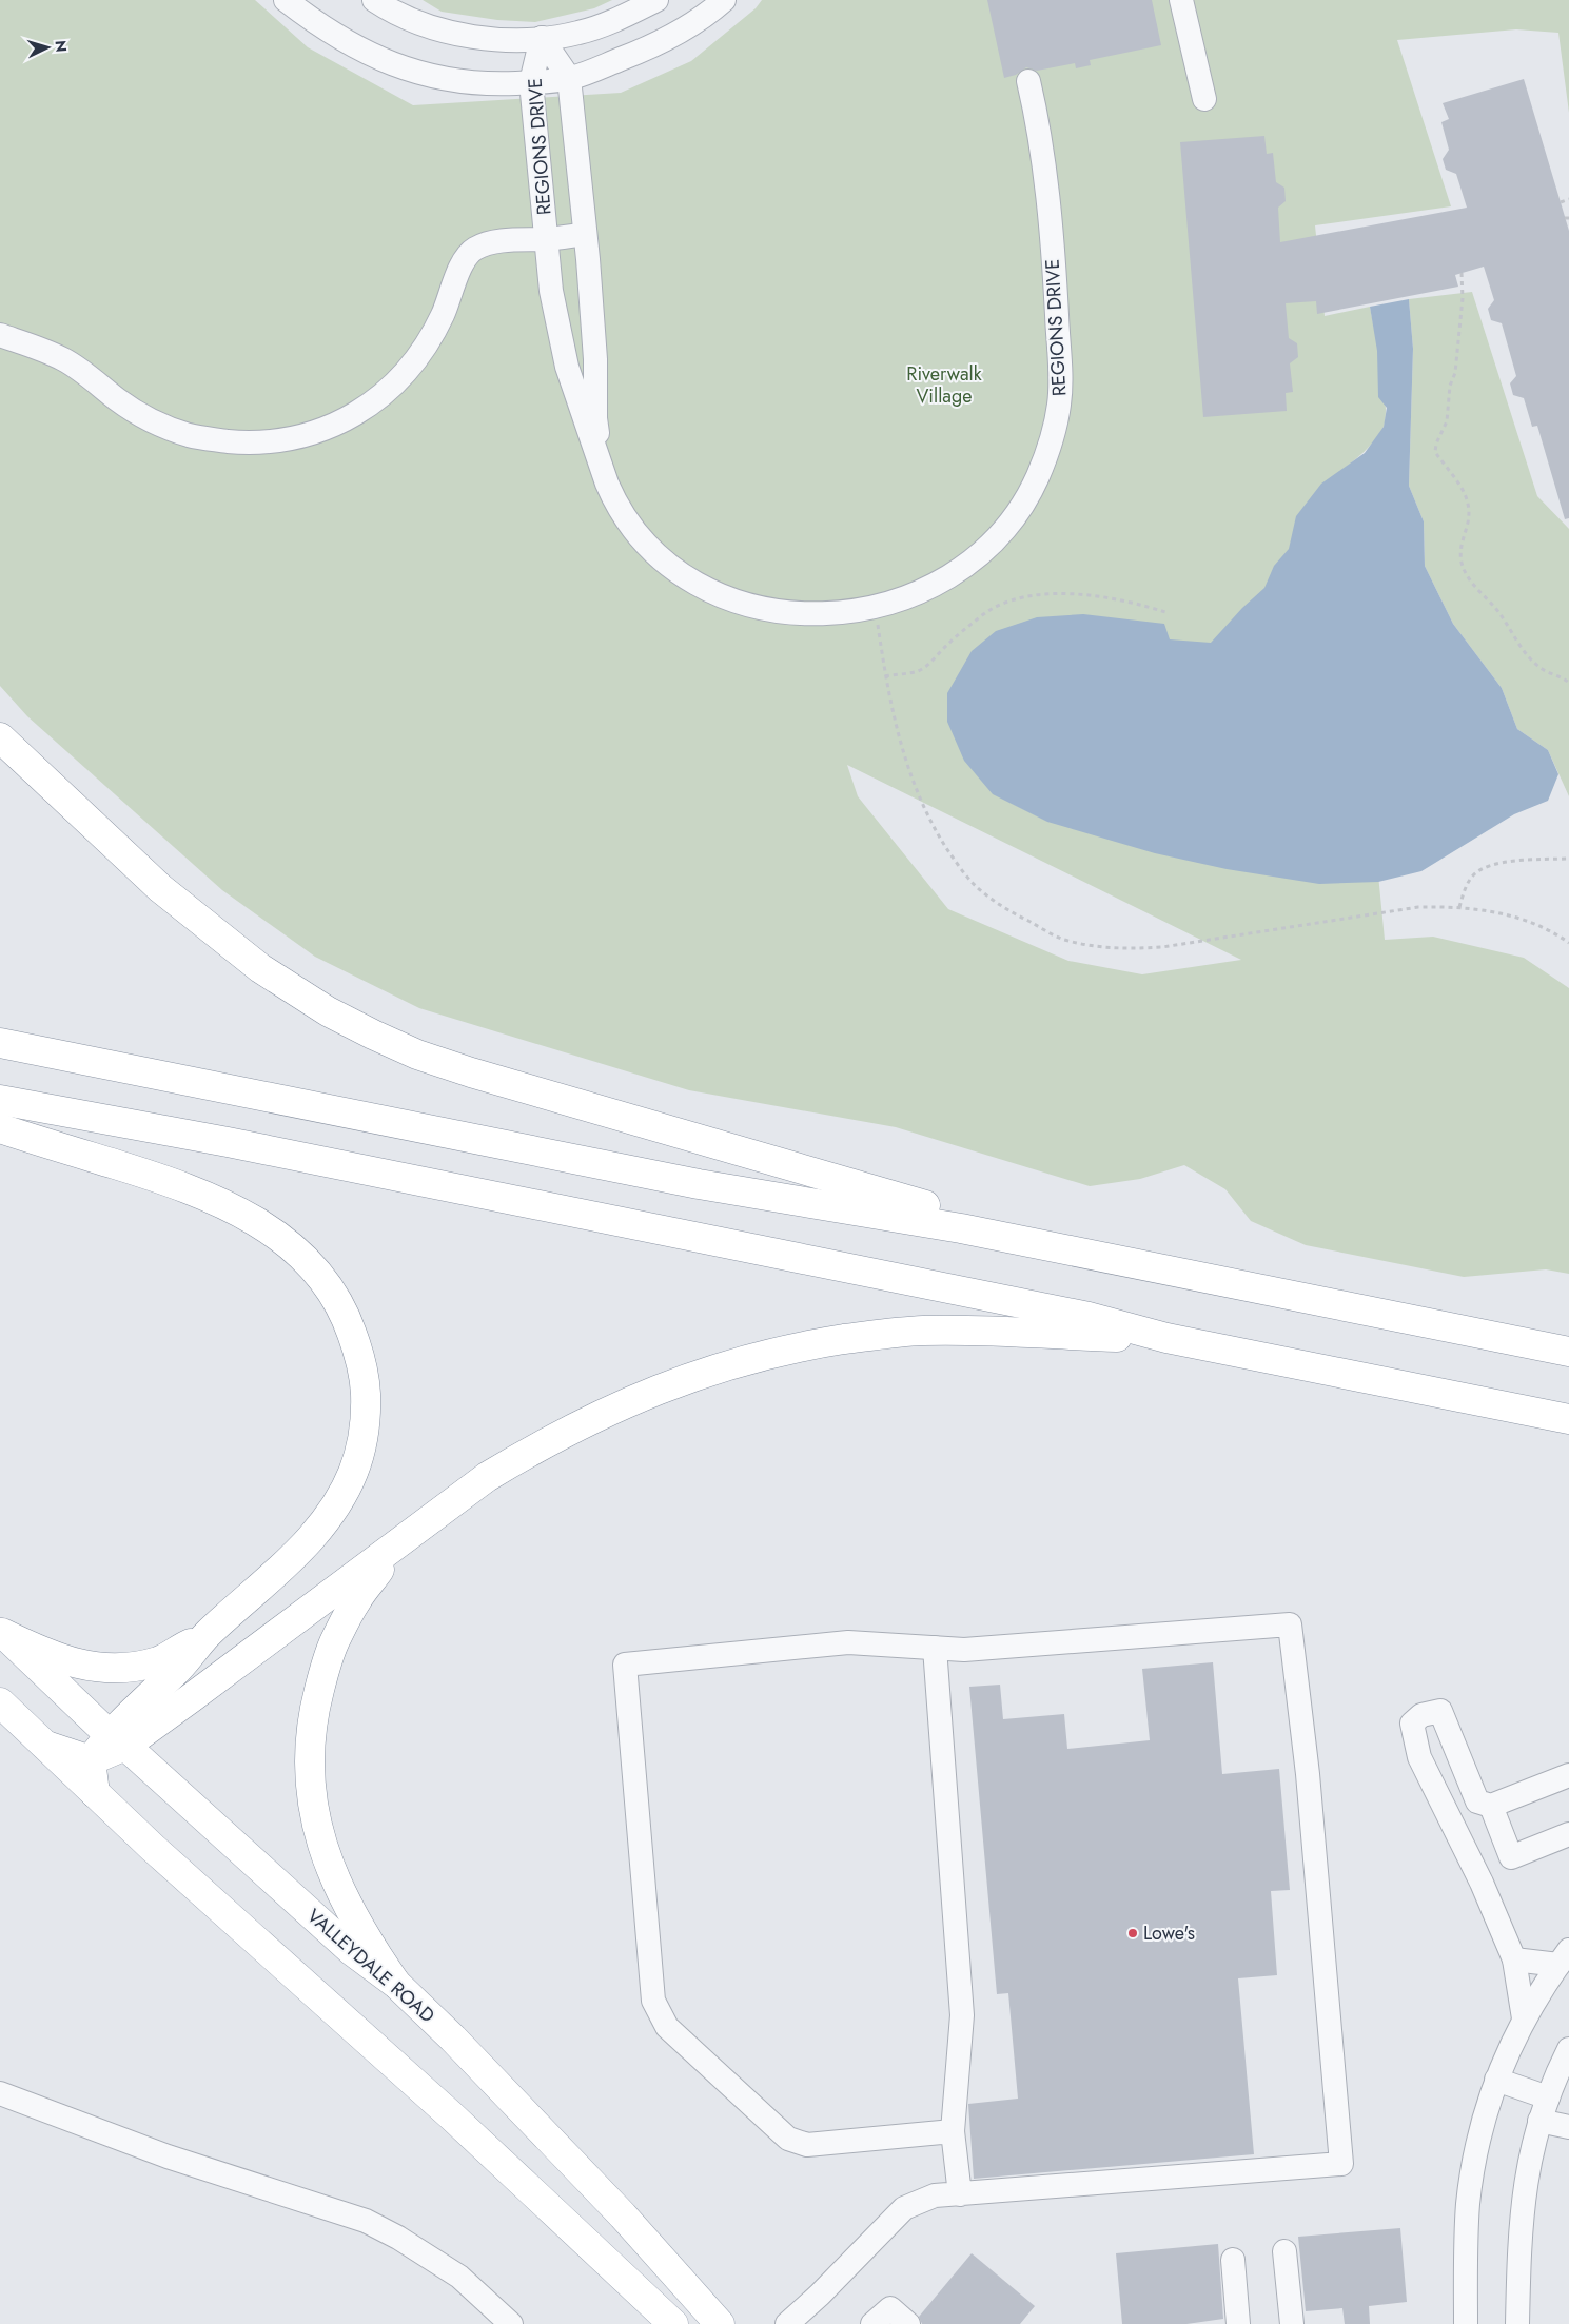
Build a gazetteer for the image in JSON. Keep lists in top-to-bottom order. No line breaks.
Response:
{"streets":{"main road":["VALLEYDALE ROAD"],"street":["REGIONS DRIVE"]},"parks":["Riverwalk Village"],"places":["Lowe's"],"north":"right"}
